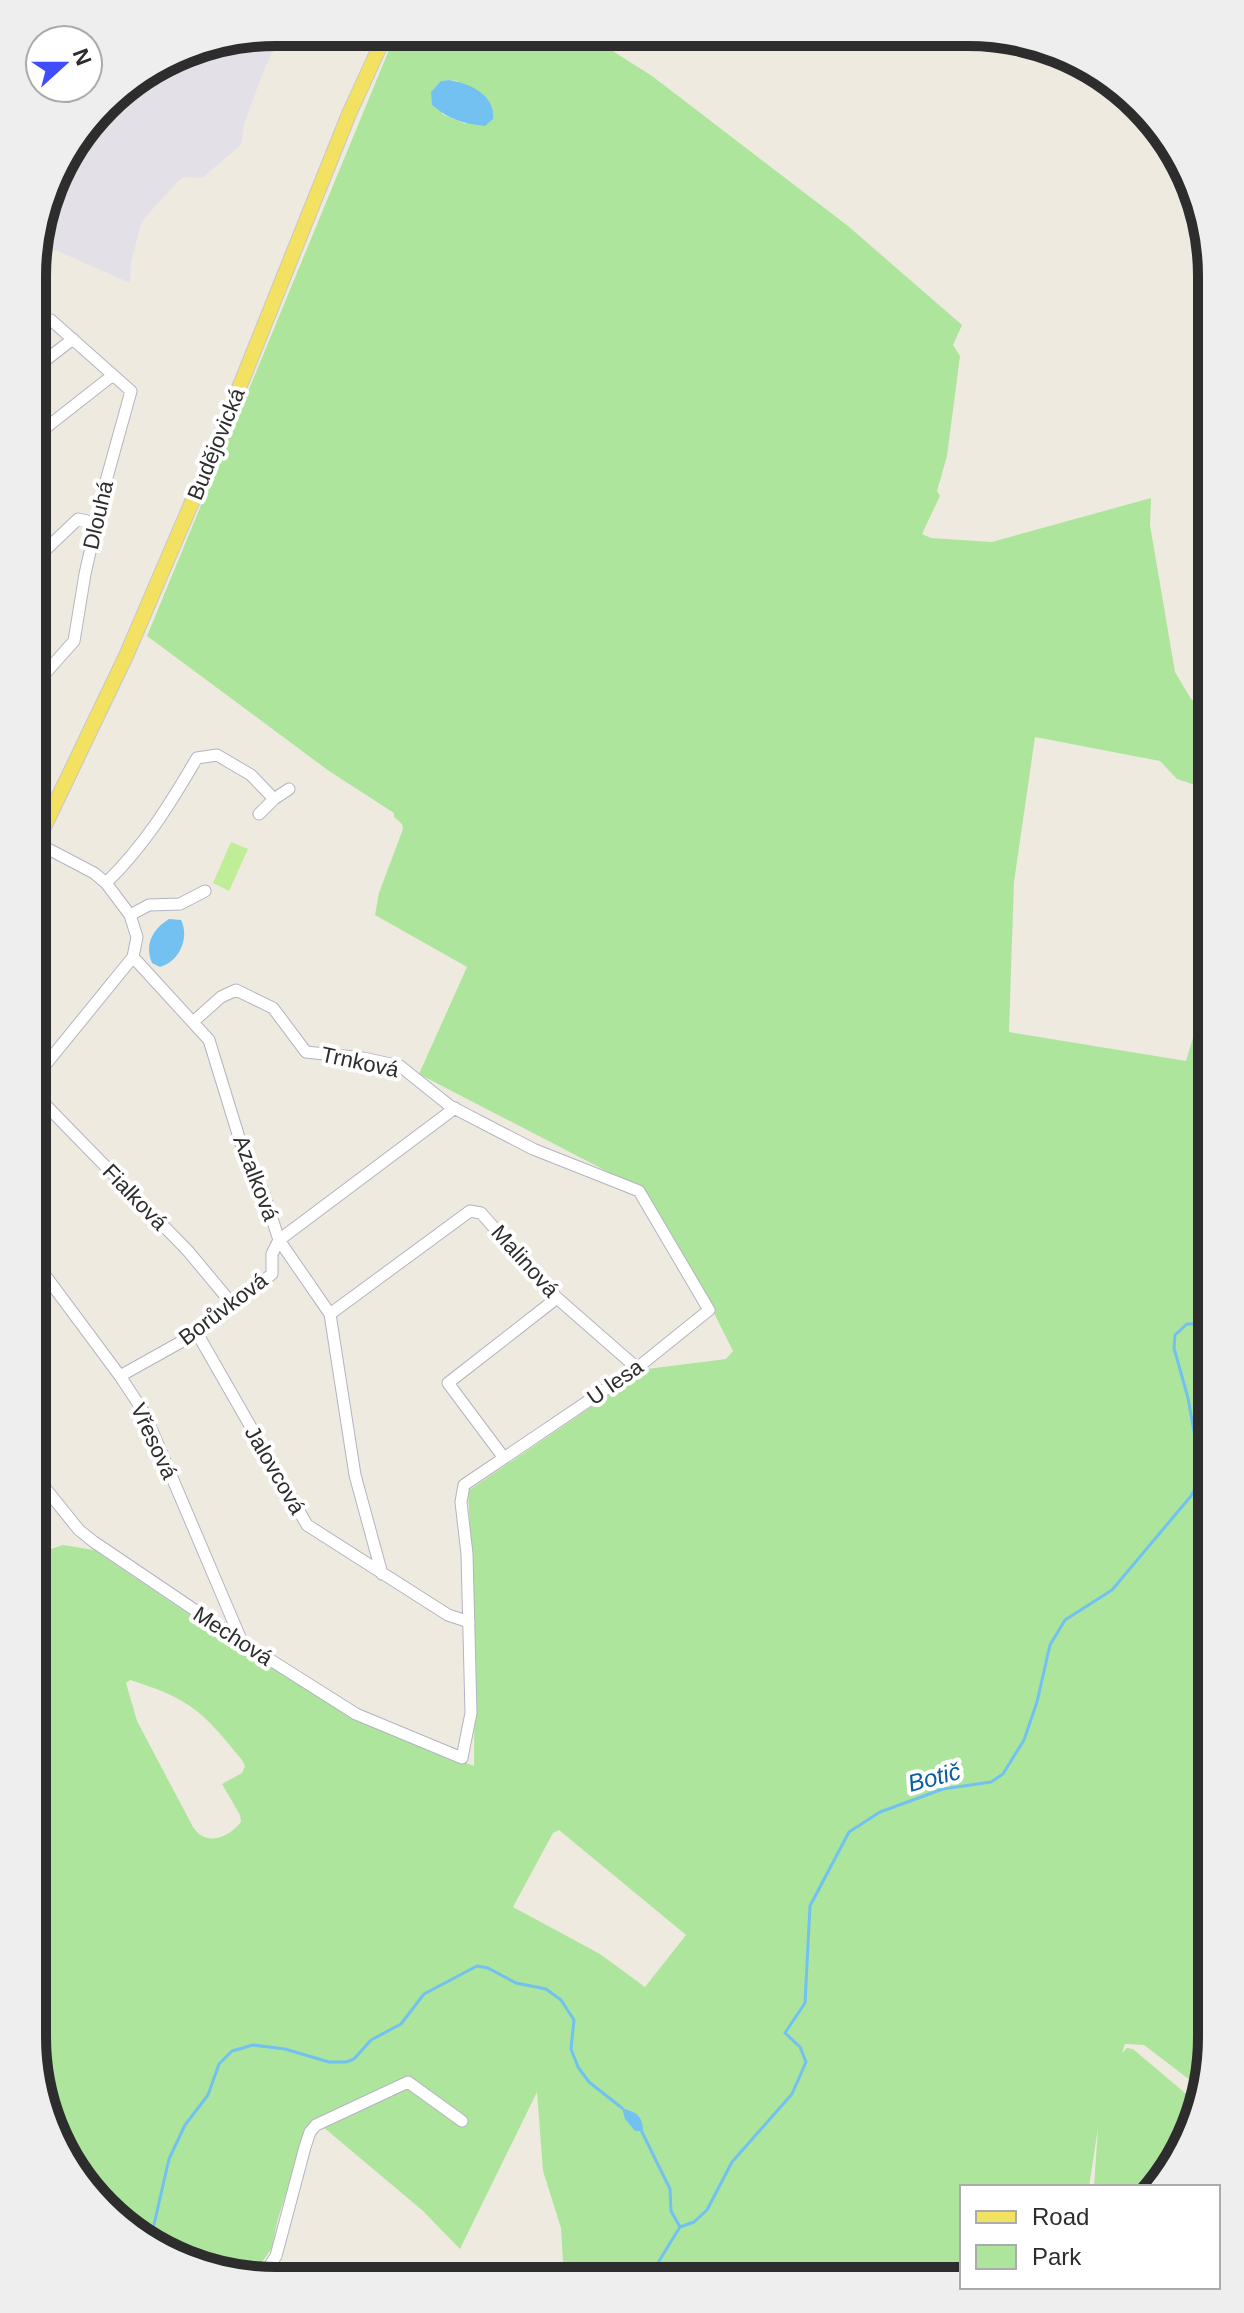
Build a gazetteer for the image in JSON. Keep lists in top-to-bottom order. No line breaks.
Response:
{"streets":{"main road":["Budějovická"],"street":["Dlouhá","Trnková","Azalková","Fialková","Malinová","Borůvková","U lesa","Vřesová","Jalovcová","Mechová"]},"crossings":[["Trnková","Azalková"],["Trnková","U lesa"],["Azalková","Malinová"],["Azalková","Borůvková"],["Azalková","Jalovcová"],["Fialková","Borůvková"],["Malinová","U lesa"],["Borůvková","Vřesová"],["Borůvková","Jalovcová"],["U lesa","Jalovcová"],["U lesa","Mechová"],["Vřesová","Mechová"]],"water":["Botič"],"legend":["Road","Park"],"north":"right"}
